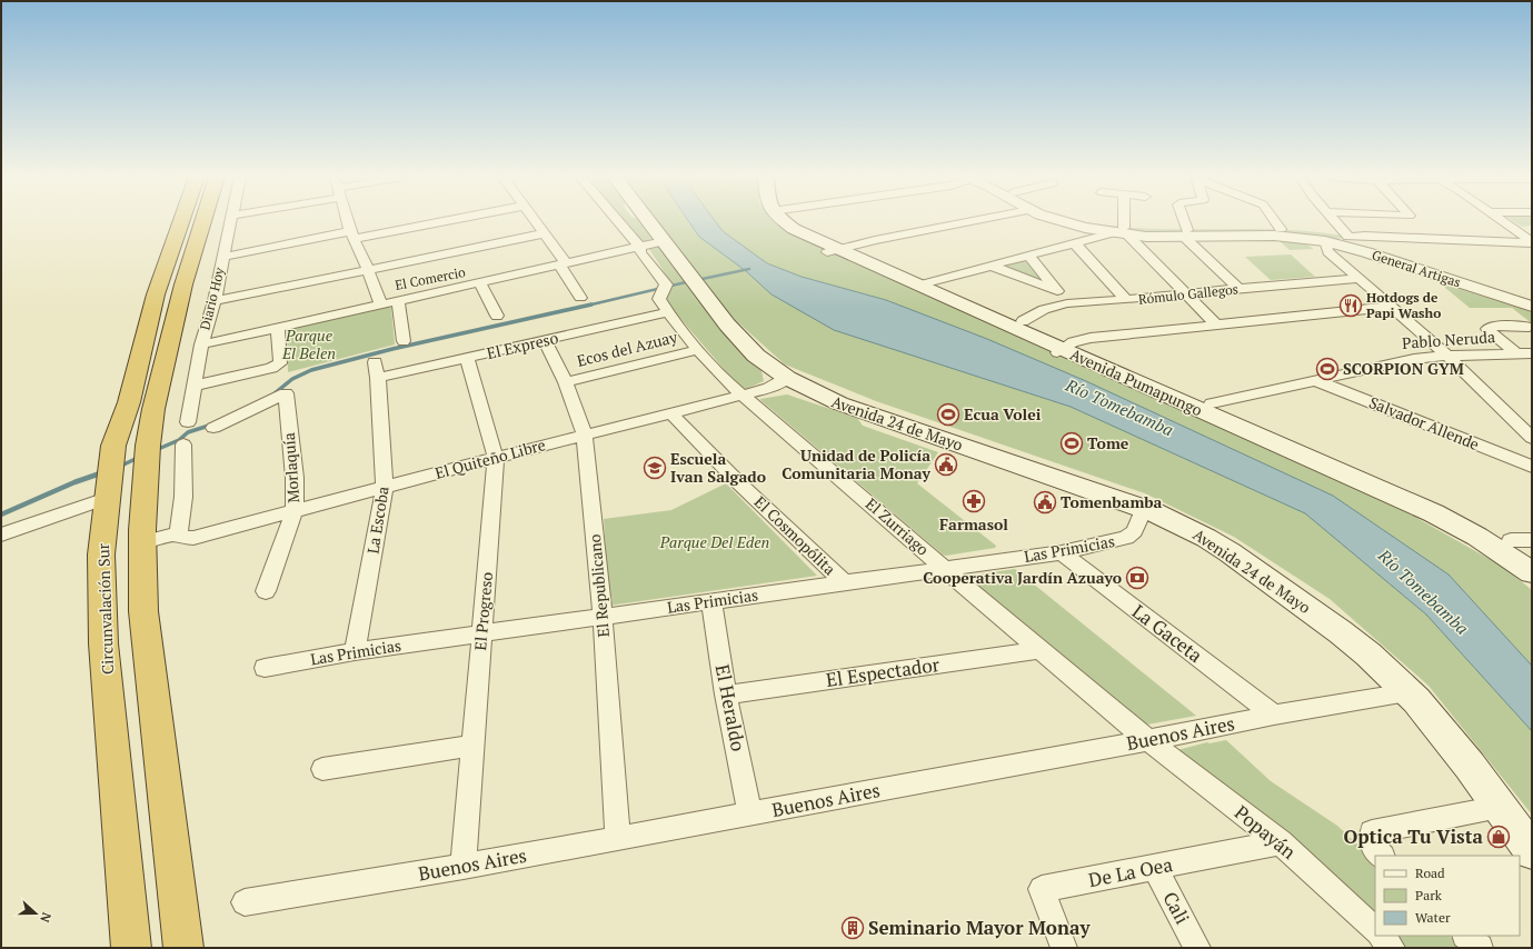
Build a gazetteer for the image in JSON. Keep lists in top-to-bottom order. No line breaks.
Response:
{"streets":{"highway":["Circunvalación Sur"],"main road":["Avenida Pumapungo","Avenida 24 de Mayo"],"street":["General Artigas","El Comercio","Rómulo Gallegos","Diario Hoy","Pablo Neruda","El Expreso","Ecos del Azuay","Salvador Allende","El Quiteño Libre","Morlaquía","La Escoba","El Zurriago","El Cosmopólita","Las Primicias","El Republicano","El Progreso","La Gaceta","El Espectador","El Heraldo","Buenos Aires","Popayán","De La Oea","Cali"]},"crossings":[["El Comercio","Diario Hoy"],["El Comercio","Avenida 24 de Mayo"],["El Comercio","El Zurriago"],["Rómulo Gallegos","Avenida Pumapungo"],["Pablo Neruda","Avenida Pumapungo"],["Pablo Neruda","Salvador Allende"],["El Expreso","La Escoba"],["El Expreso","El Zurriago"],["El Expreso","El Republicano"],["El Expreso","El Progreso"],["Ecos del Azuay","El Zurriago"],["Ecos del Azuay","El Republicano"],["Avenida 24 de Mayo","El Quiteño Libre"],["Avenida 24 de Mayo","Las Primicias"],["Avenida 24 de Mayo","Buenos Aires"],["El Quiteño Libre","Morlaquía"],["El Quiteño Libre","La Escoba"],["El Quiteño Libre","El Zurriago"],["El Quiteño Libre","El Cosmopólita"],["El Quiteño Libre","El Republicano"],["El Quiteño Libre","El Progreso"],["La Escoba","Las Primicias"],["El Zurriago","Las Primicias"],["El Zurriago","El Espectador"],["El Zurriago","Buenos Aires"],["El Zurriago","Popayán"],["El Cosmopólita","Las Primicias"],["Las Primicias","El Republicano"],["Las Primicias","El Progreso"],["Las Primicias","La Gaceta"],["Las Primicias","El Heraldo"],["El Republicano","Buenos Aires"],["El Progreso","Buenos Aires"],["La Gaceta","Buenos Aires"],["El Espectador","El Heraldo"],["El Heraldo","Buenos Aires"],["Buenos Aires","Popayán"],["Popayán","De La Oea"],["De La Oea","Cali"]],"water":["Río Tomebamba"],"parks":["Parque El Belen","Parque Del Eden"],"places":{"restaurant":["Hotdogs de Papi Washo"],"sports":["SCORPION GYM","Ecua Volei","Tome"],"public building":["Unidad de Policía Comunitaria Monay","Tomenbamba"],"school or university":["Escuela Ivan Salgado"],"pharmacy":["Farmasol"],"bank":["Cooperativa Jardín Azuayo"],"shop":["Optica Tu Vista"],"building":["Seminario Mayor Monay"]},"legend":["Road","Park","Water"],"north":"right"}
